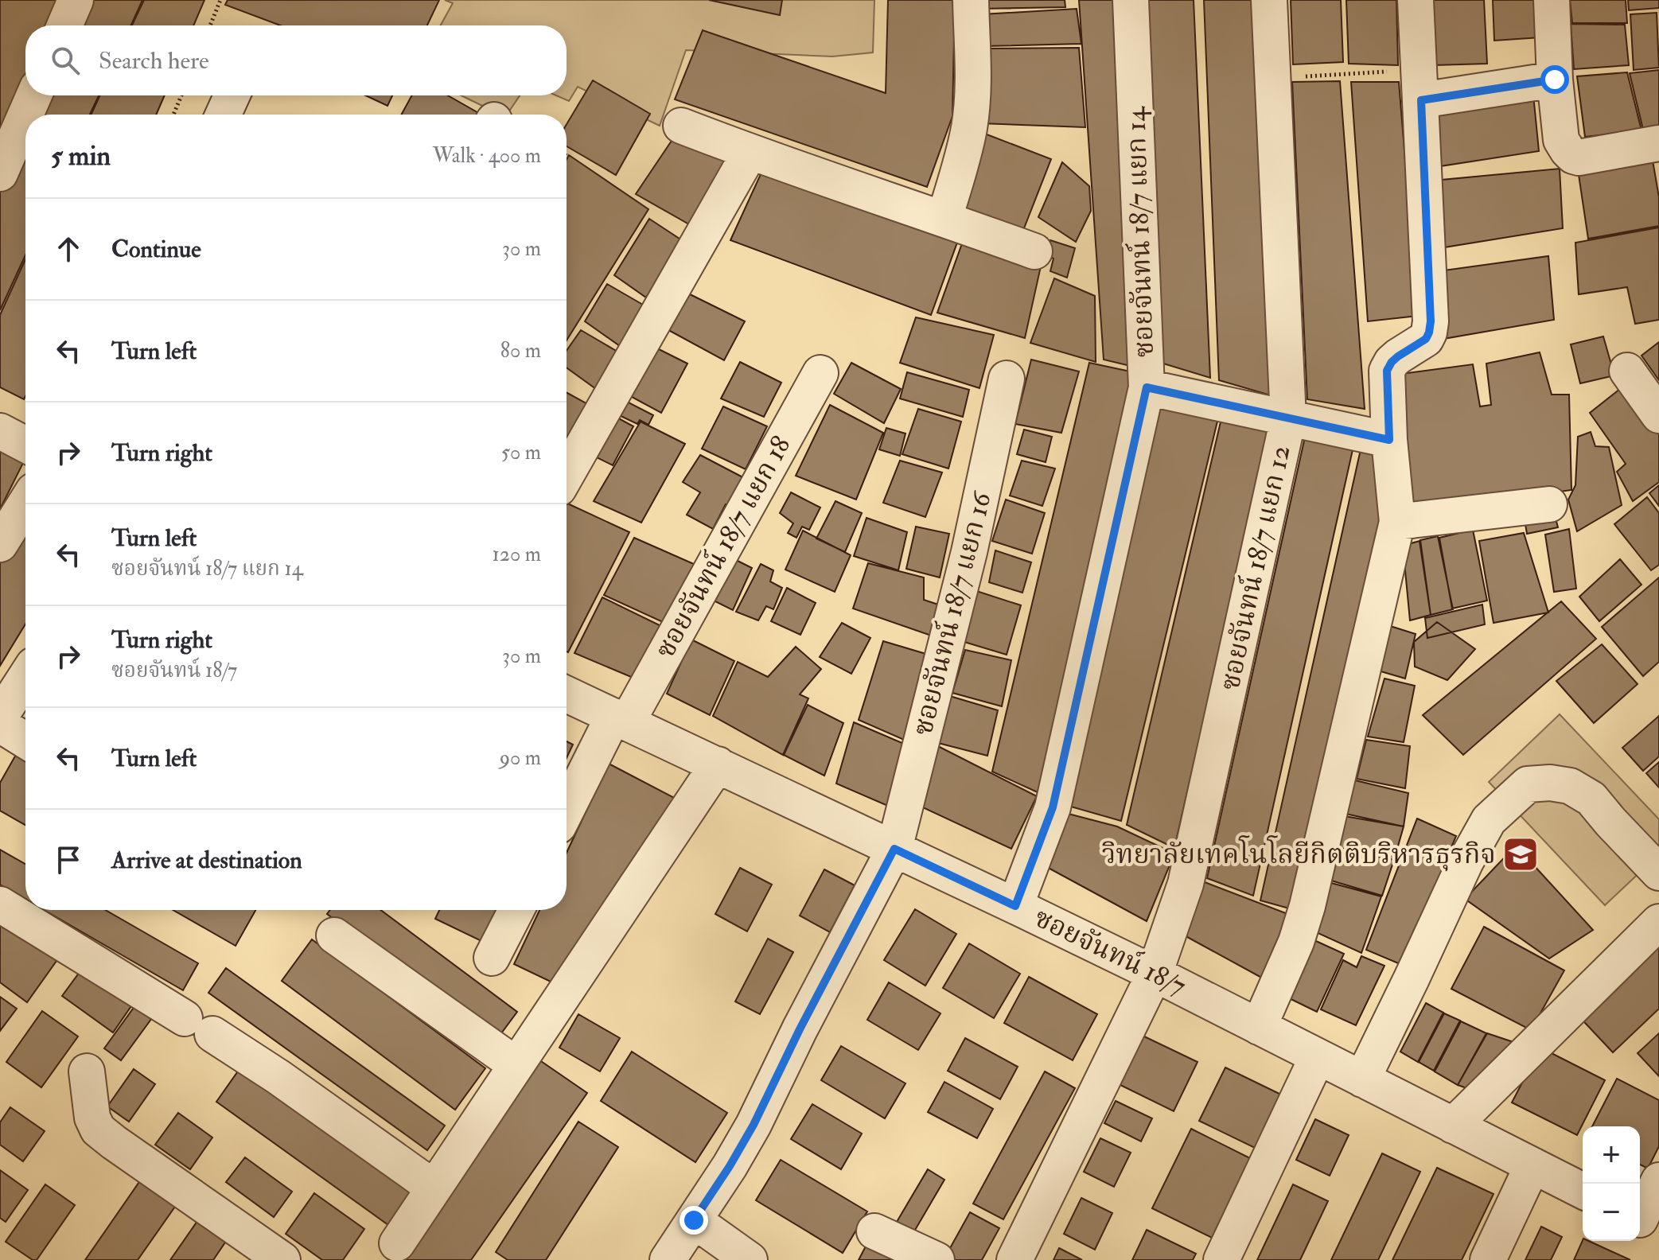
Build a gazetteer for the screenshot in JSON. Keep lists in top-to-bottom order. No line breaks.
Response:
{"streets":{"street":["ซอยจันทน์ 18/7 แยก 14","ซอยจันทน์ 18/7 แยก 18","ซอยจันทน์ 18/7 แยก 12","ซอยจันทน์ 18/7 แยก 16","ซอยจันทน์ 18/7"]},"crossings":[["ซอยจันทน์ 18/7 แยก 14","ซอยจันทน์ 18/7"],["ซอยจันทน์ 18/7 แยก 18","ซอยจันทน์ 18/7"],["ซอยจันทน์ 18/7 แยก 12","ซอยจันทน์ 18/7"],["ซอยจันทน์ 18/7 แยก 16","ซอยจันทน์ 18/7"]],"places":{"school or university":["วิทยาลัยเทคโนโลยีกิตติบริหารธุรกิจ"]},"page":{"search":"Search here","heading":["5 min","Walk · 400 m"],"list":[["Continue","30 m"],["Turn left","80 m"],["Turn right","50 m"],["Turn left","ซอยจันทน์ 18/7 แยก 14","120 m"],["Turn right","ซอยจันทน์ 18/7","30 m"],["Turn left","90 m"],"Arrive at destination"],"map_buttons":["+","−"]}}
